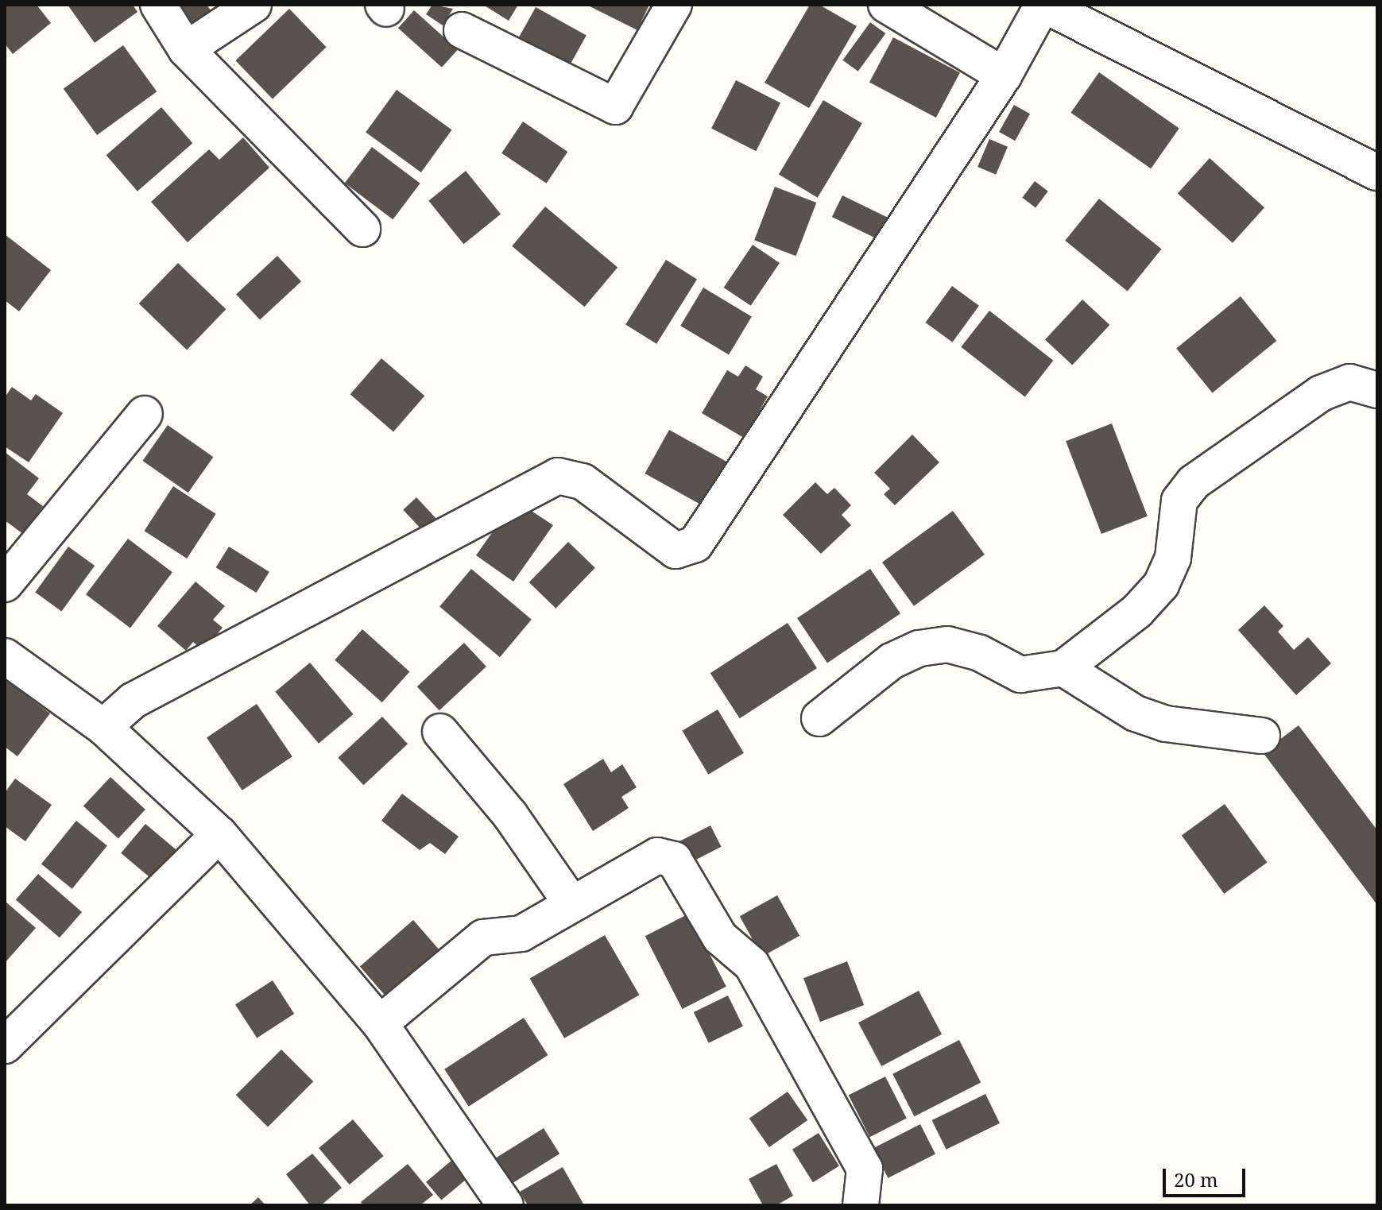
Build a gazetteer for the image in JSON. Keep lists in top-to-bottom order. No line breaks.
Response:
{"scale_bar":"20 m"}
